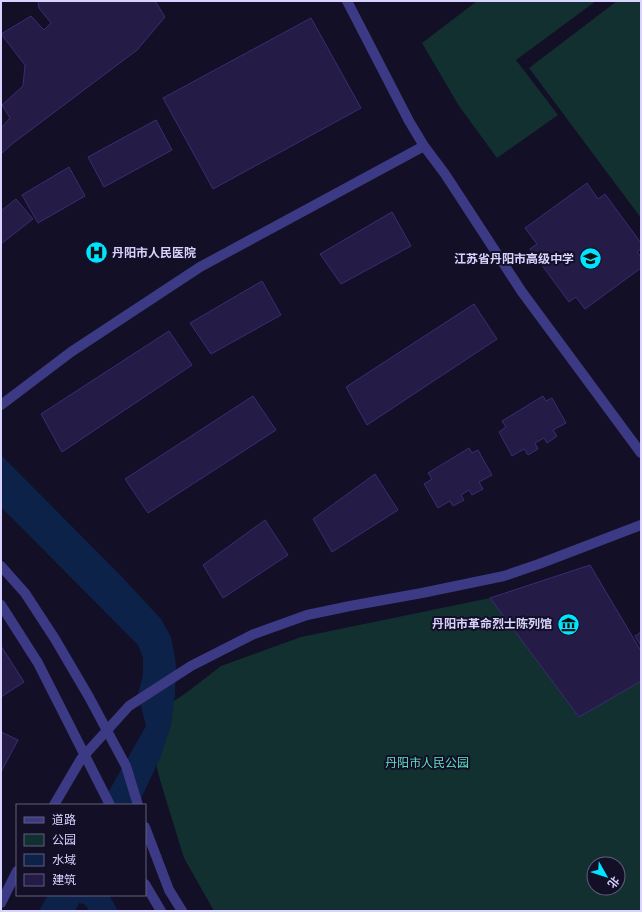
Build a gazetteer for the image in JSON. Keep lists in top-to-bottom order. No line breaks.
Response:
{"parks":["丹阳市人民公园"],"places":{"hospital":["丹阳市人民医院"],"school or university":["江苏省丹阳市高级中学"],"museum":["丹阳市革命烈士陈列馆"]},"legend":["道路","公园","水域","建筑"],"north":"bottom right"}
